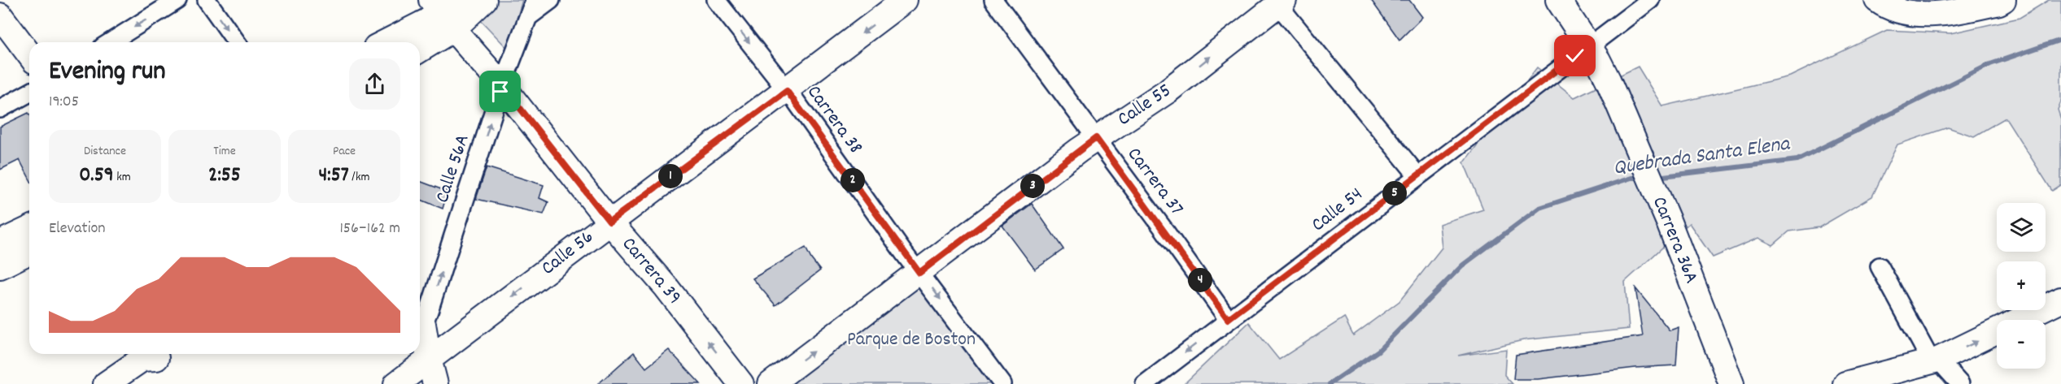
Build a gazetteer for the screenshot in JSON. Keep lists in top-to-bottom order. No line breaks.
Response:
{"streets":{"street":["Calle 55","Carrera 38","Calle 56A","Carrera 37","Calle 54","Carrera 36A","Calle 56","Carrera 39"]},"crossings":[["Calle 55","Carrera 38"],["Calle 55","Carrera 37"],["Carrera 38","Calle 56"],["Calle 56A","Carrera 39"],["Carrera 37","Calle 54"],["Calle 54","Carrera 36A"],["Calle 56","Carrera 39"]],"one_way":["Calle 55","Carrera 38","Calle 56A","Calle 56","Carrera 39"],"water":["Quebrada Santa Elena"],"parks":["Parque de Boston"],"page":{"heading":["Evening run","19:05"],"stats":[["Distance","0.59 km"],["Time","2:55"],["Pace","4:57 /km"]],"pins":["1","2","3","5","4"],"map_buttons":["+","−"],"chart":["Elevation","156–162 m"]}}
